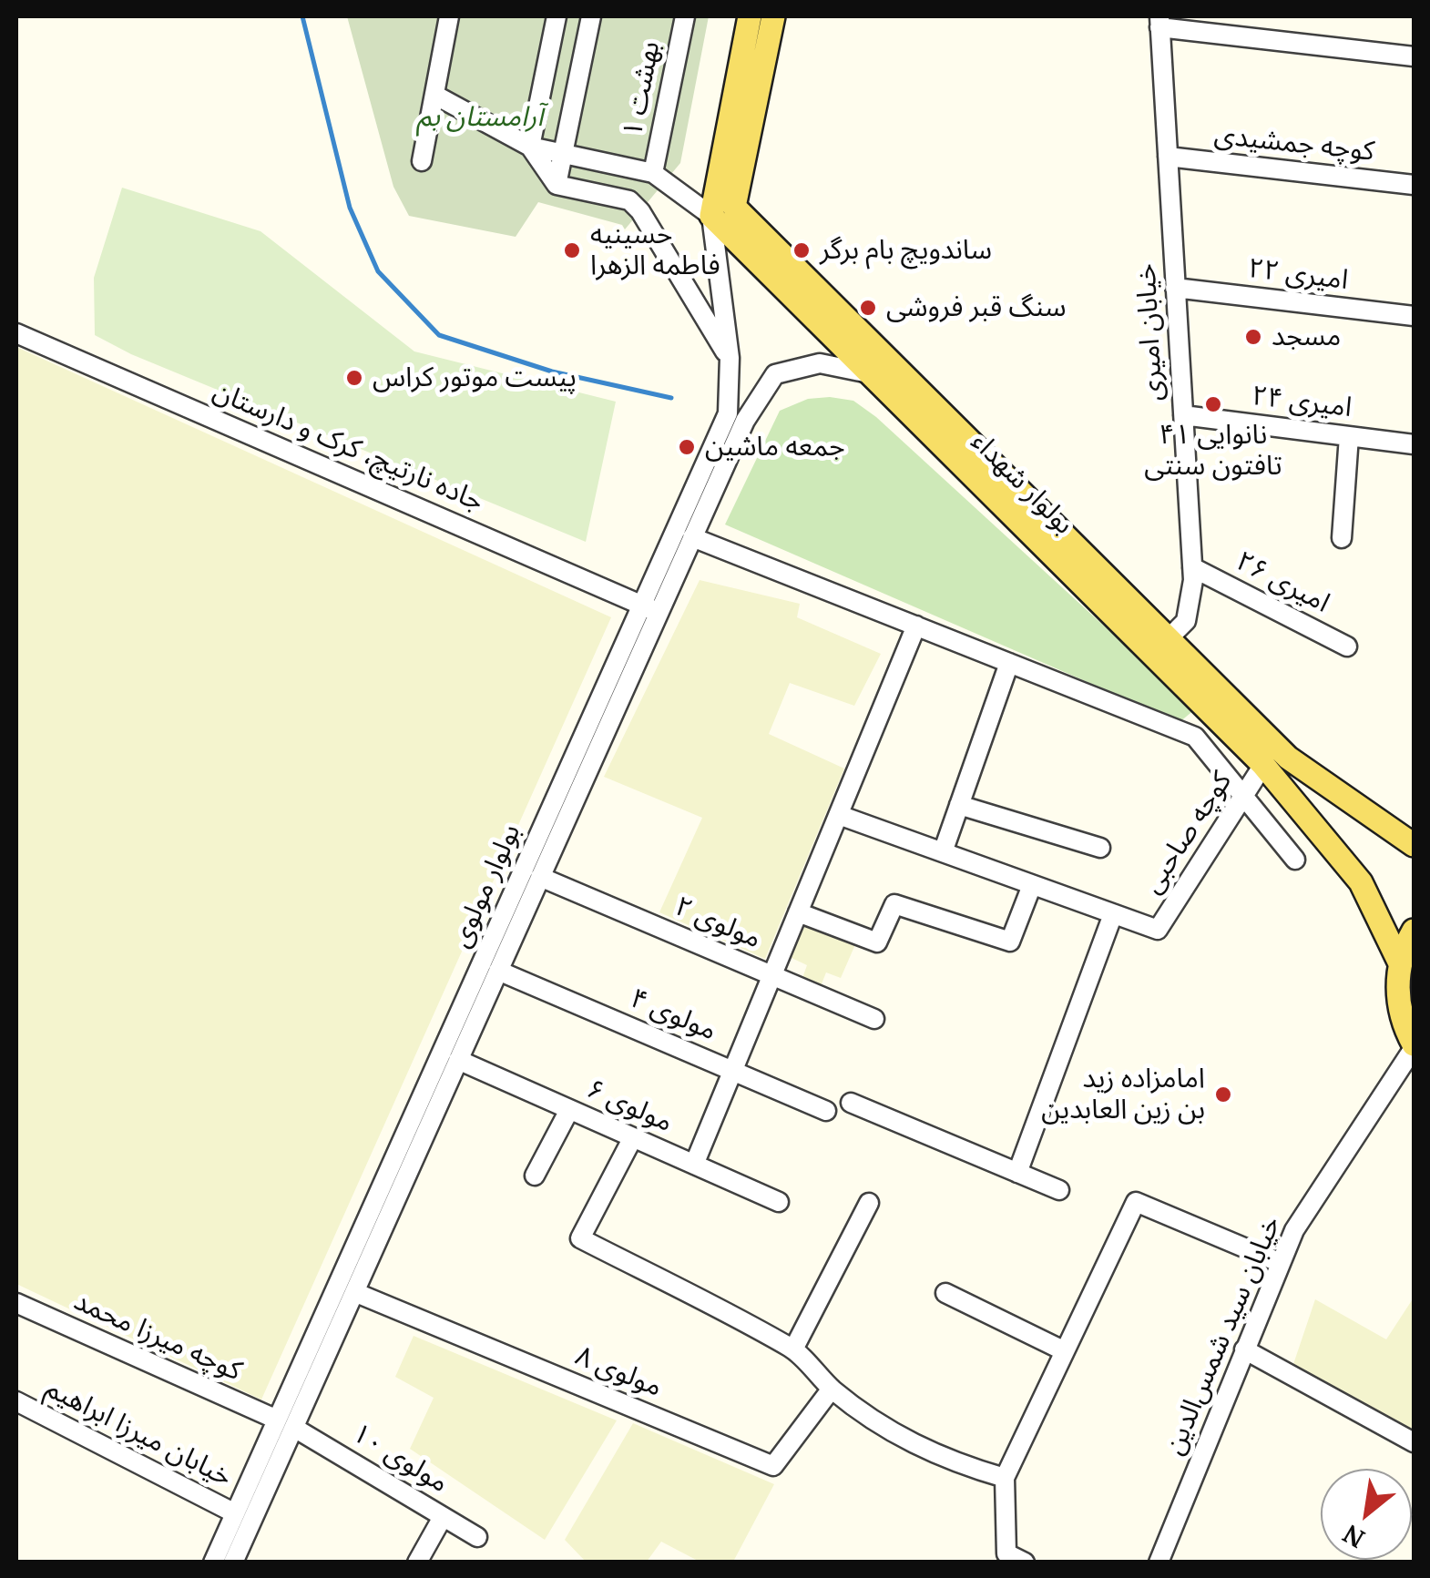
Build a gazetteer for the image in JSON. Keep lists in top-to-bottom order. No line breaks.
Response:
{"streets":{"main road":["بولوار شهداء"],"street":["بهشت ۱","کوچه جمشیدی","امیری ۲۲","خیابان امیری","امیری ۲۴","جاده نارتیچ، کرک و دارستان","امیری ۲۶","کوچه صاحبی","بولوار مولوی","مولوی ۲","مولوی ۴","مولوی ۶","خیابان سید شمس‌الدین","کوچه میرزا محمد","مولوی ۸","خیابان میرزا ابراهیم","مولوی ۱۰"]},"crossings":[["کوچه جمشیدی","خیابان امیری"],["امیری ۲۲","خیابان امیری"],["خیابان امیری","امیری ۲۴"],["خیابان امیری","بولوار شهداء"],["خیابان امیری","امیری ۲۶"],["جاده نارتیچ، کرک و دارستان","بولوار مولوی"],["بولوار شهداء","کوچه صاحبی"],["بولوار شهداء","بولوار مولوی"],["بولوار مولوی","مولوی ۲"],["بولوار مولوی","مولوی ۴"],["بولوار مولوی","مولوی ۶"],["بولوار مولوی","کوچه میرزا محمد"],["بولوار مولوی","مولوی ۸"],["بولوار مولوی","خیابان میرزا ابراهیم"],["بولوار مولوی","مولوی ۱۰"],["کوچه میرزا محمد","مولوی ۱۰"]],"parks":["آرامستان بم"],"places":["حسینیه فاطمه الزهرا","ساندویچ بام برگر","سنگ قبر فروشی","مسجد","پیست موتور کراس","نانوایی ۴۱ تافتون سنتی","جمعه ماشین","امامزاده زید بن زین العابدین"],"north":"bottom left"}
